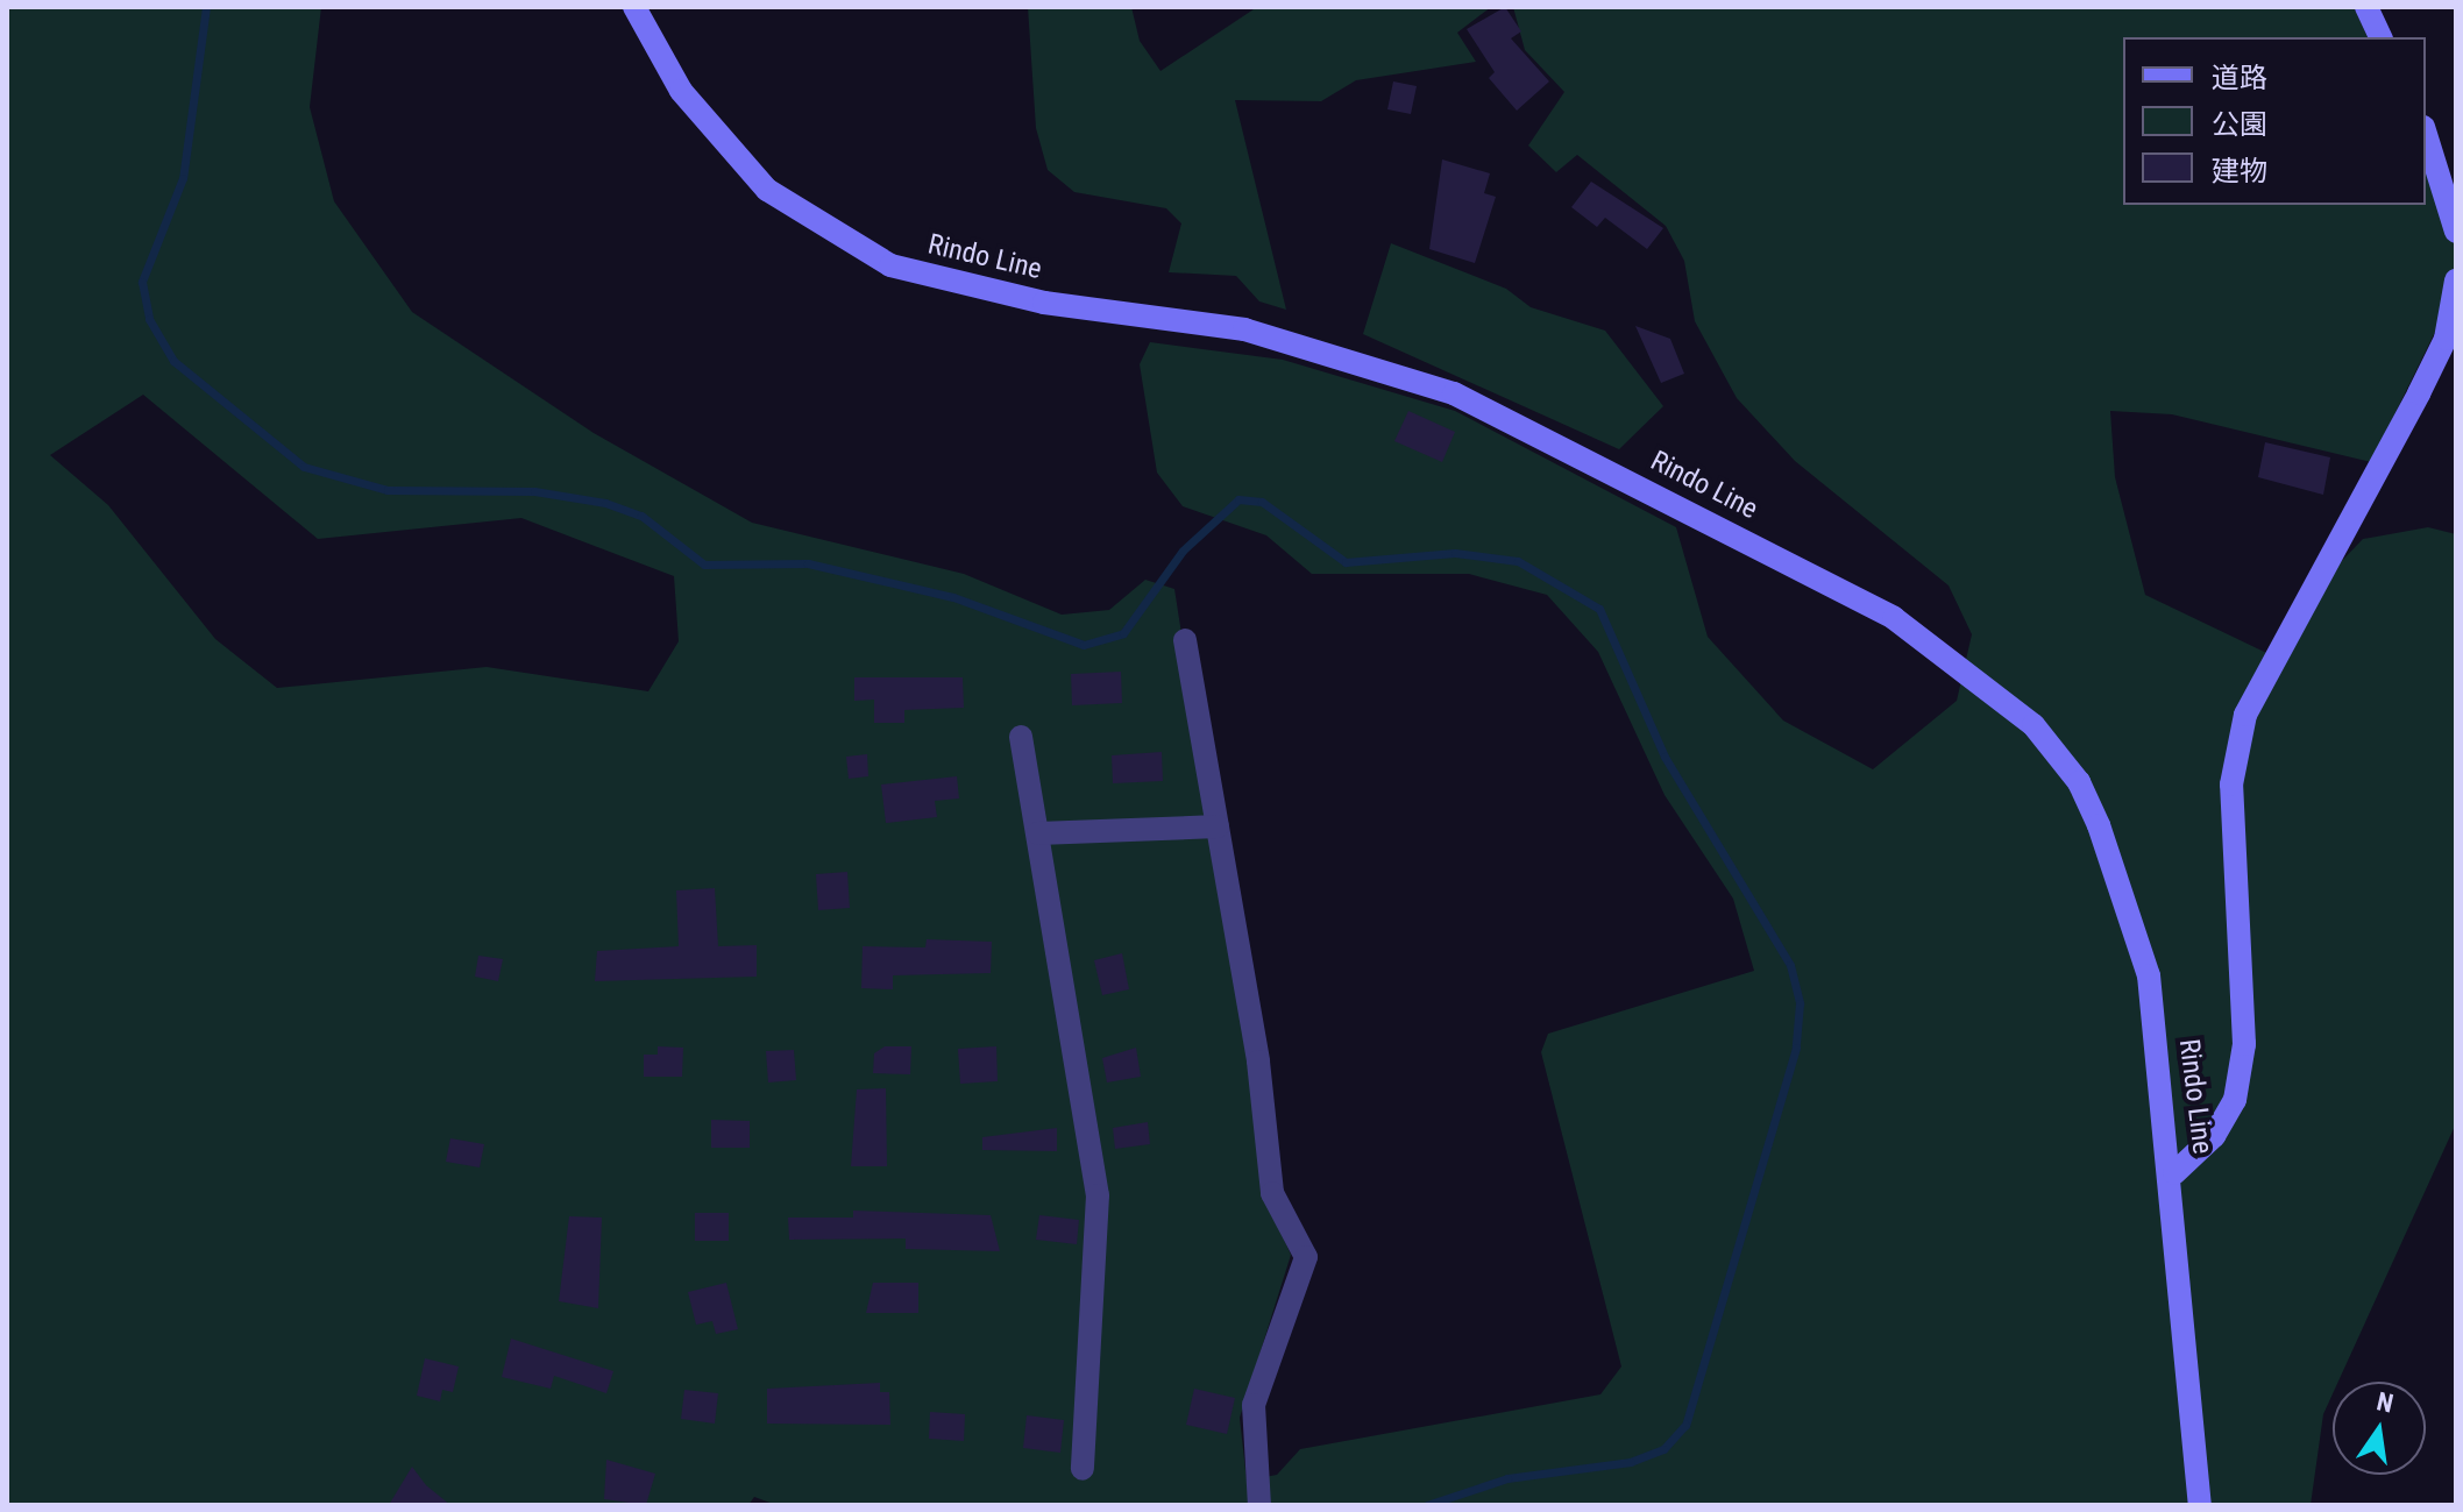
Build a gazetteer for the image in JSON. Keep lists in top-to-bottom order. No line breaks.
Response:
{"streets":{"street":["Rindo Line"]},"legend":["道路","公園","建物"],"north":"top"}
